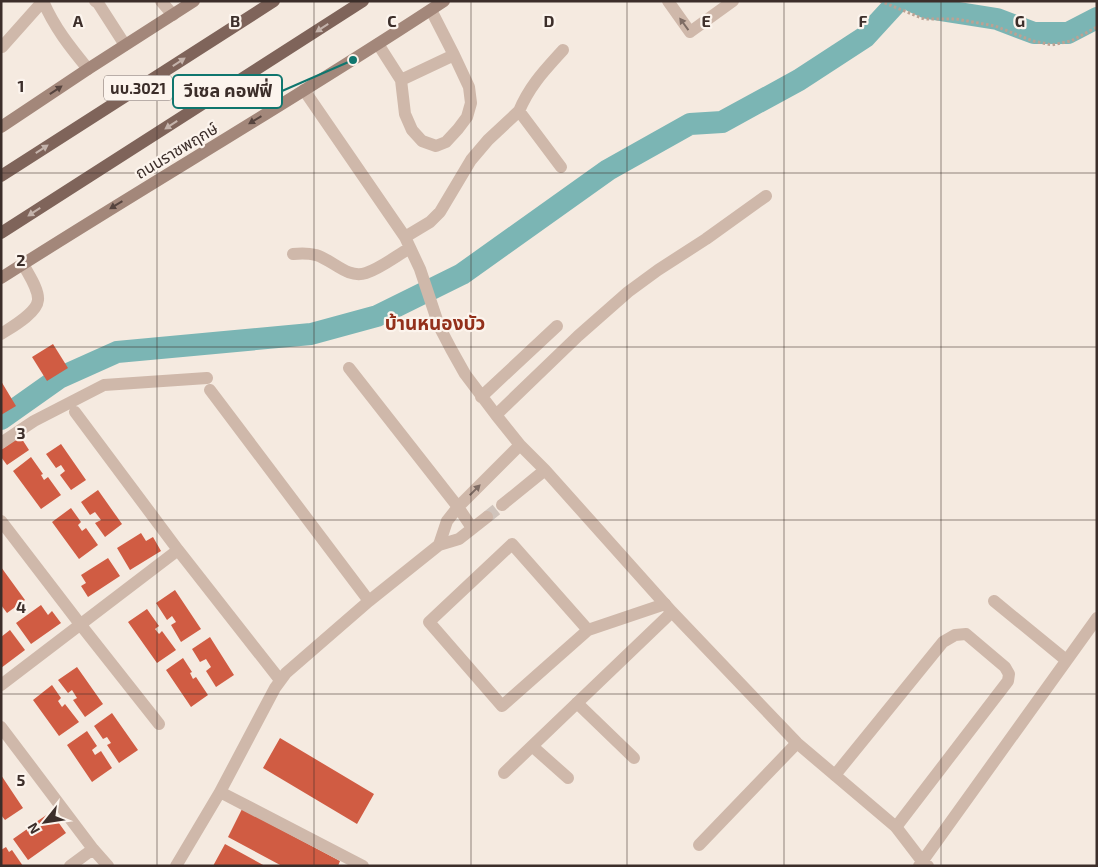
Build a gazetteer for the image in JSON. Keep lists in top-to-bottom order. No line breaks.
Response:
{"streets":{"main road":["นบ.3021","ถนนราชพฤกษ์"]},"districts":["บ้านหนองบัว"],"places":["วีเซล คอฟฟี่"],"north":"bottom left","grid":{"columns":["A","B","C","D","E","F","G"],"rows":["1","2","3","4","5"]}}
